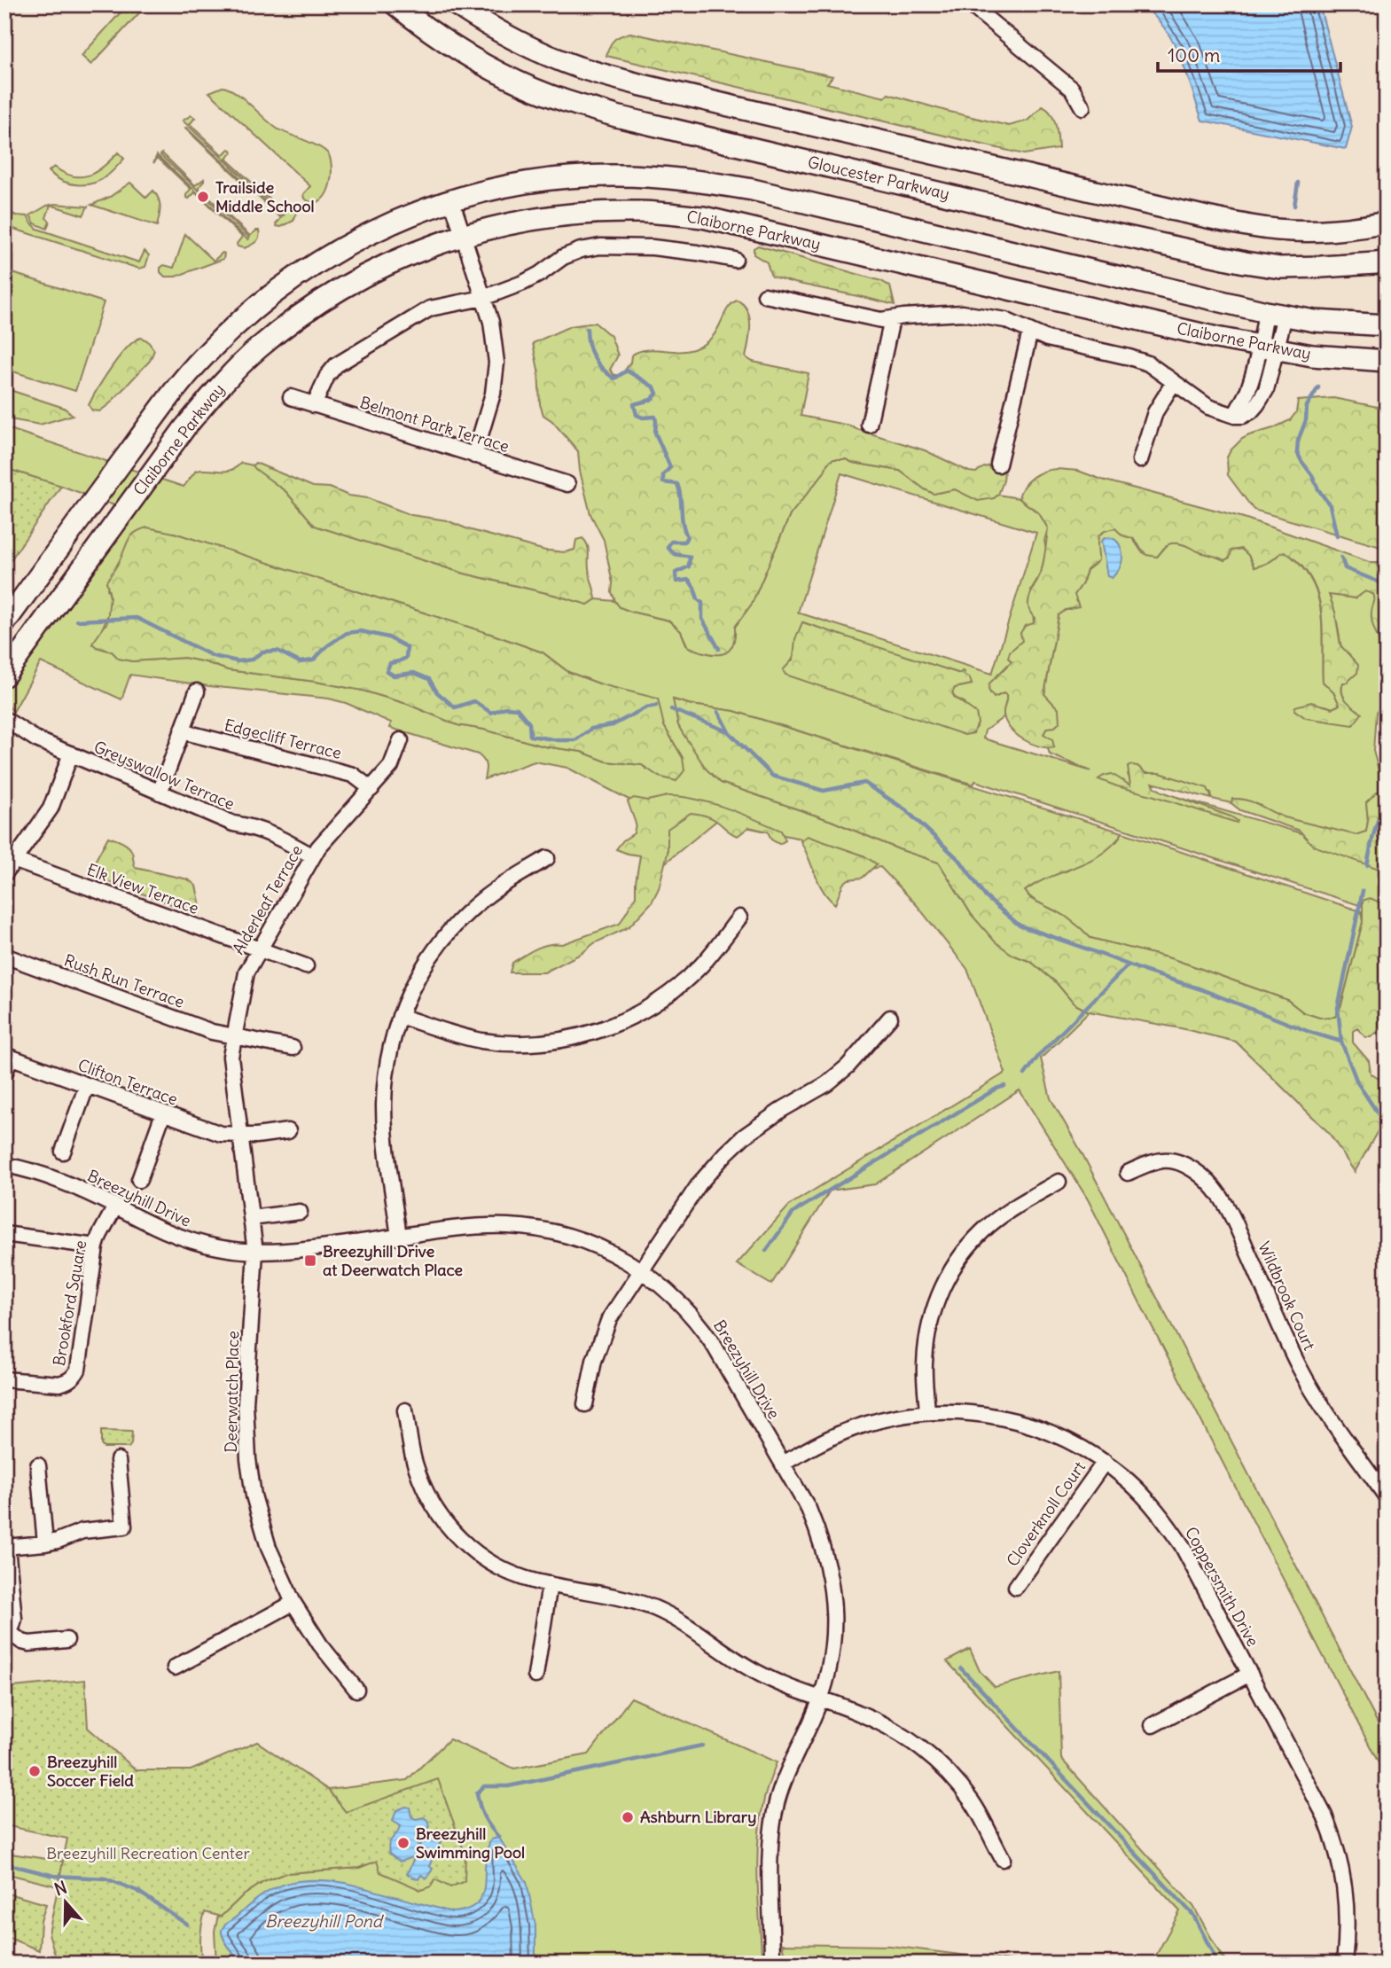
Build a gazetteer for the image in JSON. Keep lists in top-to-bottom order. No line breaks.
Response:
{"streets":{"main road":["Gloucester Parkway","Claiborne Parkway"],"street":["Belmont Park Terrace","Edgecliff Terrace","Greyswallow Terrace","Elk View Terrace","Alderleaf Terrace","Rush Run Terrace","Clifton Terrace","Breezyhill Drive","Wildbrook Court","Brookford Square","Deerwatch Place","Cloverknoll Court","Coppersmith Drive"]},"crossings":[["Edgecliff Terrace","Alderleaf Terrace"],["Greyswallow Terrace","Alderleaf Terrace"],["Elk View Terrace","Alderleaf Terrace"],["Alderleaf Terrace","Rush Run Terrace"],["Alderleaf Terrace","Clifton Terrace"],["Alderleaf Terrace","Breezyhill Drive"],["Alderleaf Terrace","Deerwatch Place"],["Breezyhill Drive","Brookford Square"],["Breezyhill Drive","Deerwatch Place"],["Breezyhill Drive","Coppersmith Drive"],["Cloverknoll Court","Coppersmith Drive"]],"water":["Breezyhill Pond"],"parks":["Breezyhill Recreation Center"],"places":{"other":["Trailside Middle School","Breezyhill Soccer Field","Ashburn Library","Breezyhill Swimming Pool"],"transit":["Breezyhill Drive at Deerwatch Place"]},"scale_bar":"100 m","north":"top"}
